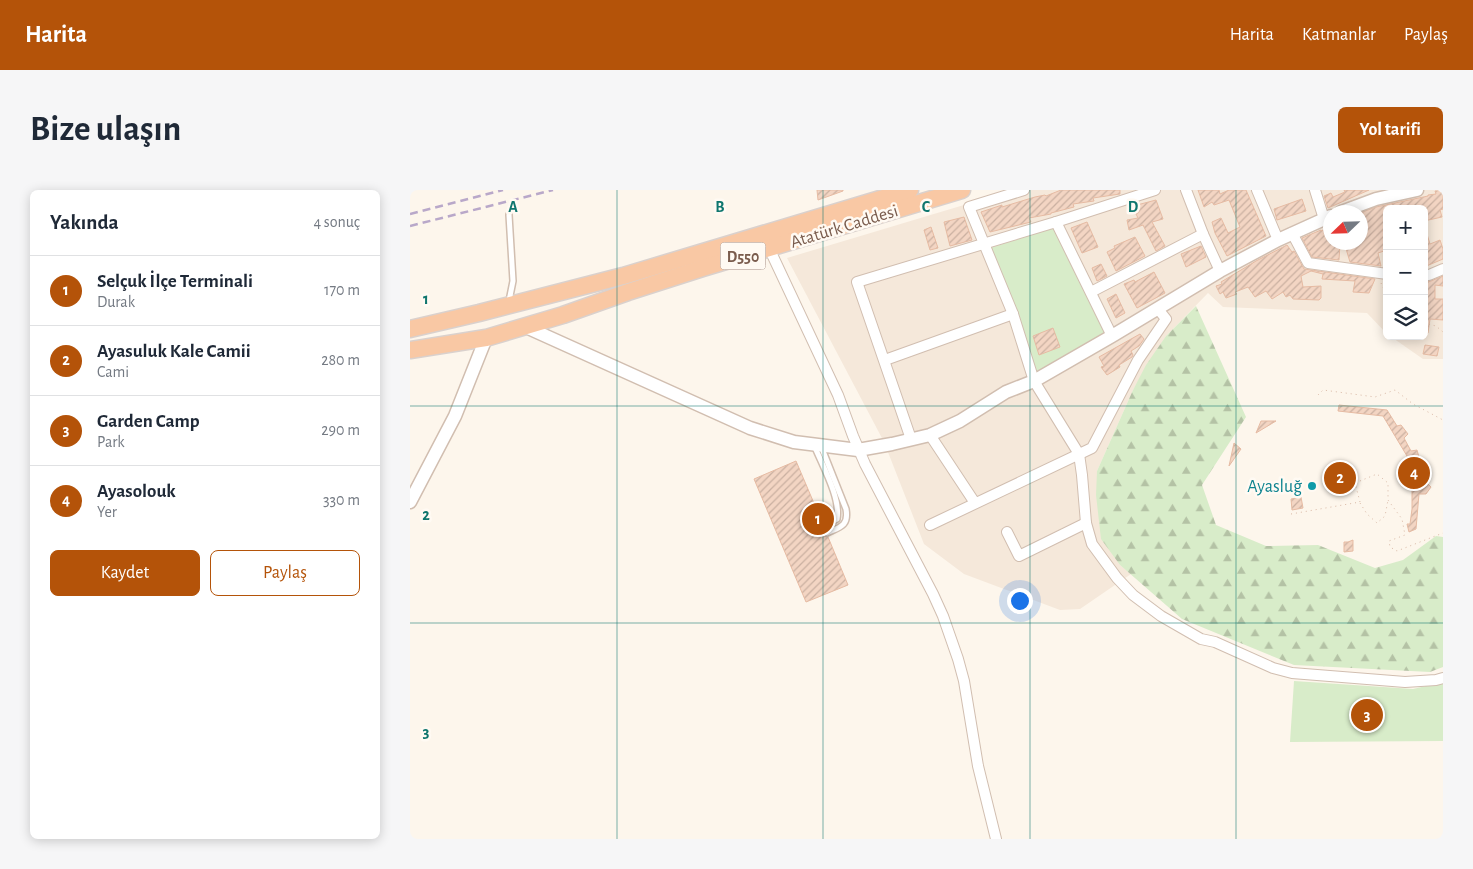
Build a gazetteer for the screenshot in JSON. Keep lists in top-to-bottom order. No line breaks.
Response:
{"streets":{"highway":["Atatürk Caddesi","D550"]},"crossings":[["Atatürk Caddesi","D550"]],"places":["Ayasluğ"],"north":"bottom left","page":{"header":"Harita","nav":["Harita","Katmanlar","Paylaş"],"buttons":["Yol tarifi",["Kaydet","Paylaş"]],"title":"Bize ulaşın","heading":["Yakında","4 sonuç"],"map_buttons":["+","−"],"list":[{"mark":"1","name":"Selçuk İlçe Terminali","note":"Durak","value":"170 m"},{"mark":"2","name":"Ayasuluk Kale Camii","note":"Cami","value":"280 m"},{"mark":"3","name":"Garden Camp","note":"Park","value":"290 m"},{"mark":"4","name":"Ayasolouk","note":"Yer","value":"330 m"}],"pins":["4","2","1","3"]},"grid":{"columns":["A","B","C","D"],"rows":["1","2","3"]}}
